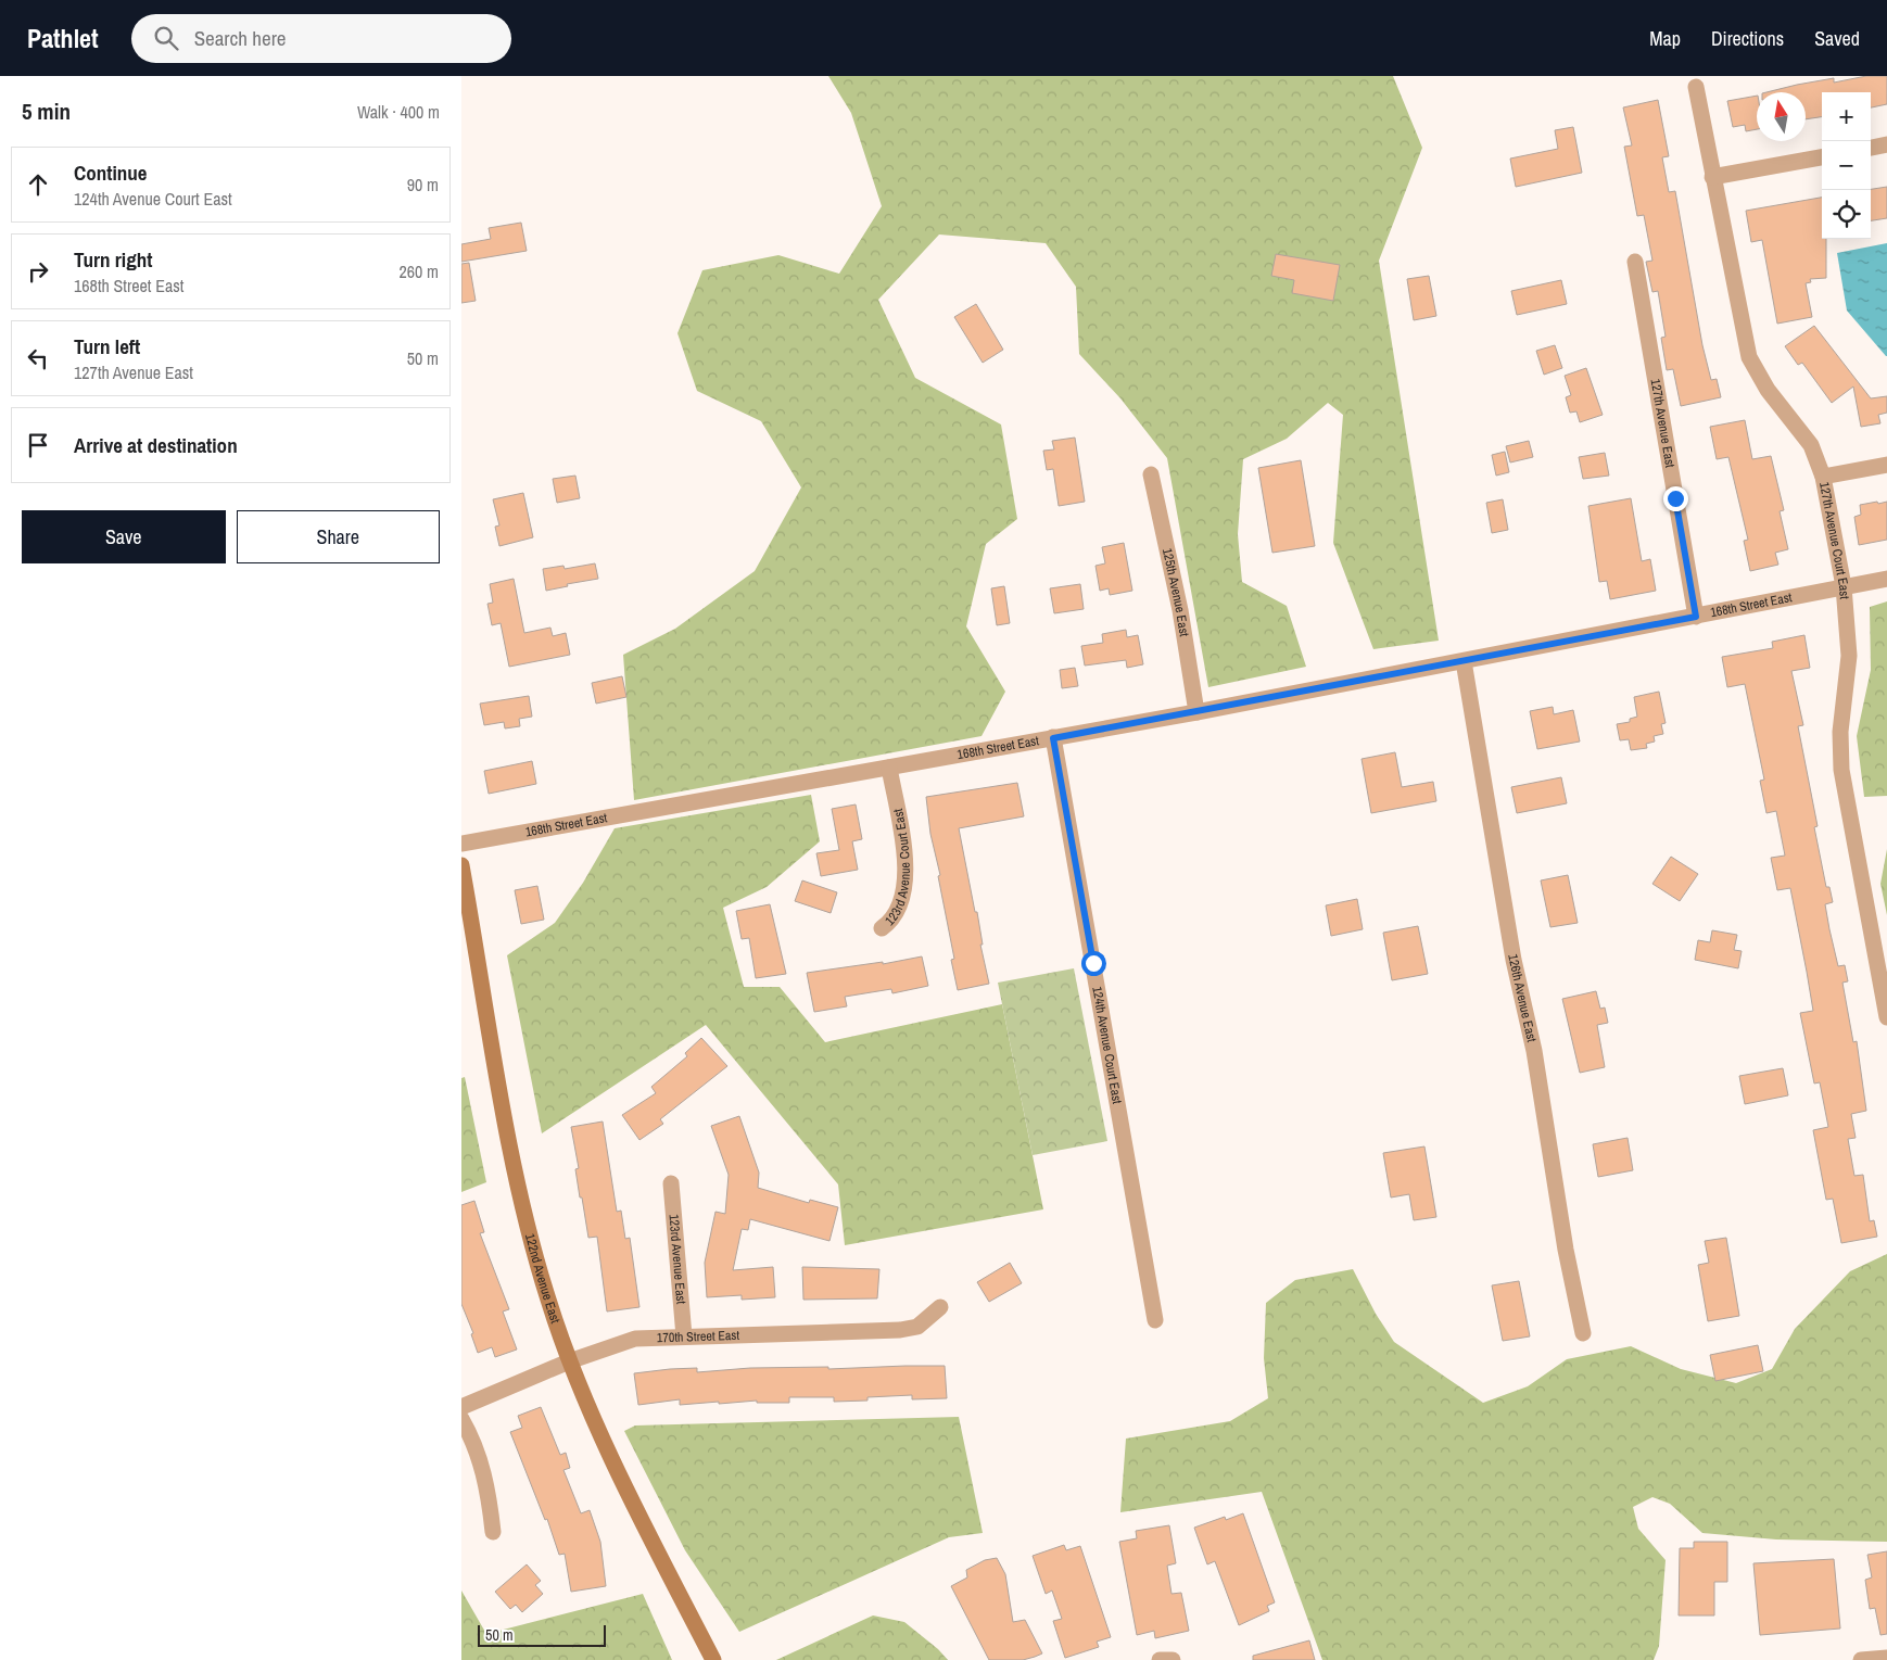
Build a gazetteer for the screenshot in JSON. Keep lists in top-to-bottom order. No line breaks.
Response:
{"streets":{"main road":["122nd Avenue East"],"street":["127th Avenue East","127th Avenue Court East","125th Avenue East","168th Street East","123rd Avenue Court East","126th Avenue East","124th Avenue Court East","123rd Avenue East","170th Street East"]},"crossings":[["127th Avenue East","168th Street East"],["127th Avenue Court East","168th Street East"],["125th Avenue East","168th Street East"],["168th Street East","123rd Avenue Court East"],["168th Street East","126th Avenue East"],["168th Street East","124th Avenue Court East"],["123rd Avenue East","170th Street East"],["122nd Avenue East","170th Street East"]],"scale_bar":"50 m","north":"top","page":{"header":"Pathlet","search":"Search here","nav":["Map","Directions","Saved"],"heading":["5 min","Walk · 400 m"],"map_buttons":["+","−"],"list":[["Continue","124th Avenue Court East","90 m"],["Turn right","168th Street East","260 m"],["Turn left","127th Avenue East","50 m"],"Arrive at destination"],"buttons":["Save","Share"],"scale":"50 m"}}
